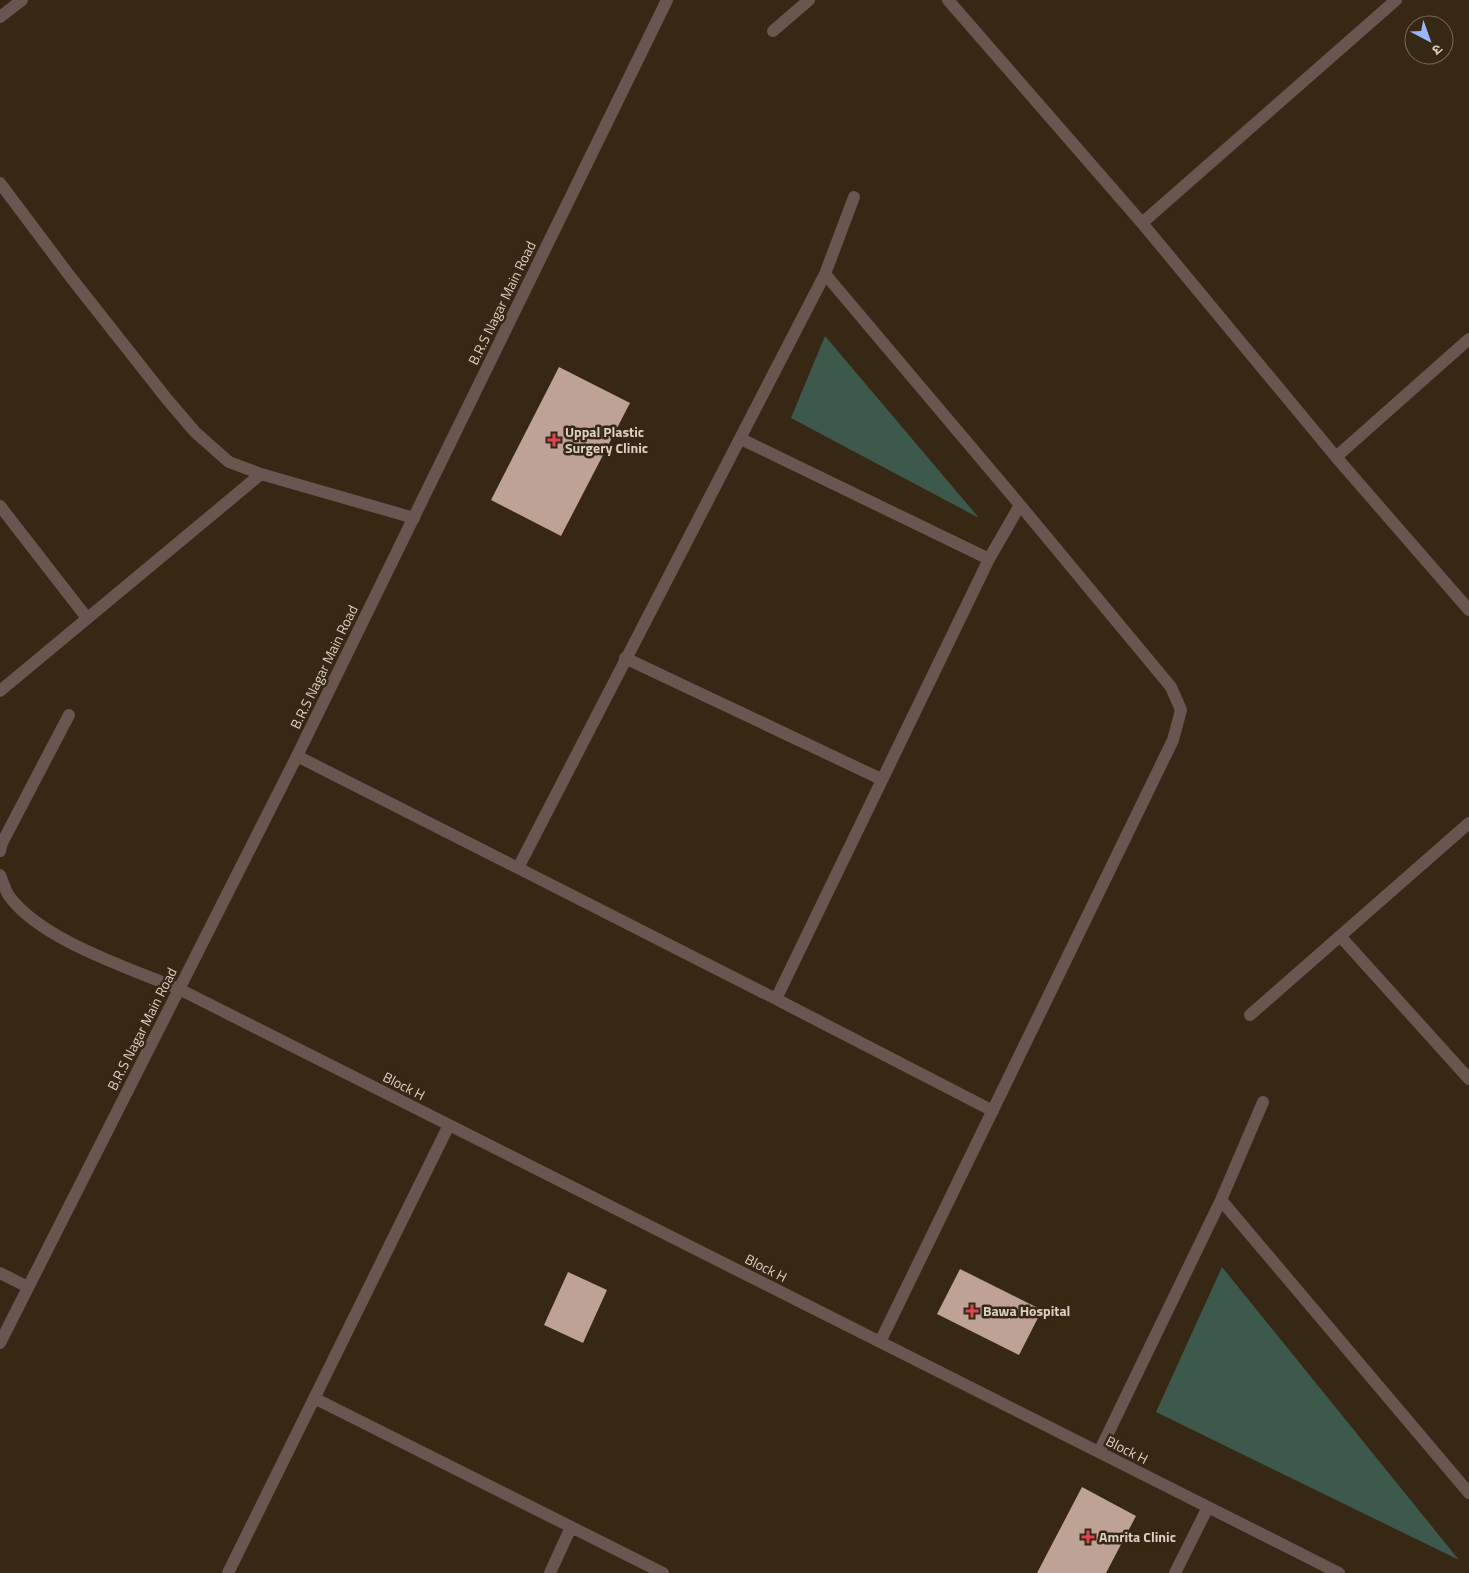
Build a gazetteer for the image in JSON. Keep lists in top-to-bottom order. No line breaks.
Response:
{"streets":{"street":["B.R.S Nagar Main Road","Block H"]},"crossings":[["B.R.S Nagar Main Road","Block H"]],"places":{"health":["Uppal Plastic Surgery Clinic","Bawa Hospital","Amrita Clinic"]},"north":"bottom right"}
